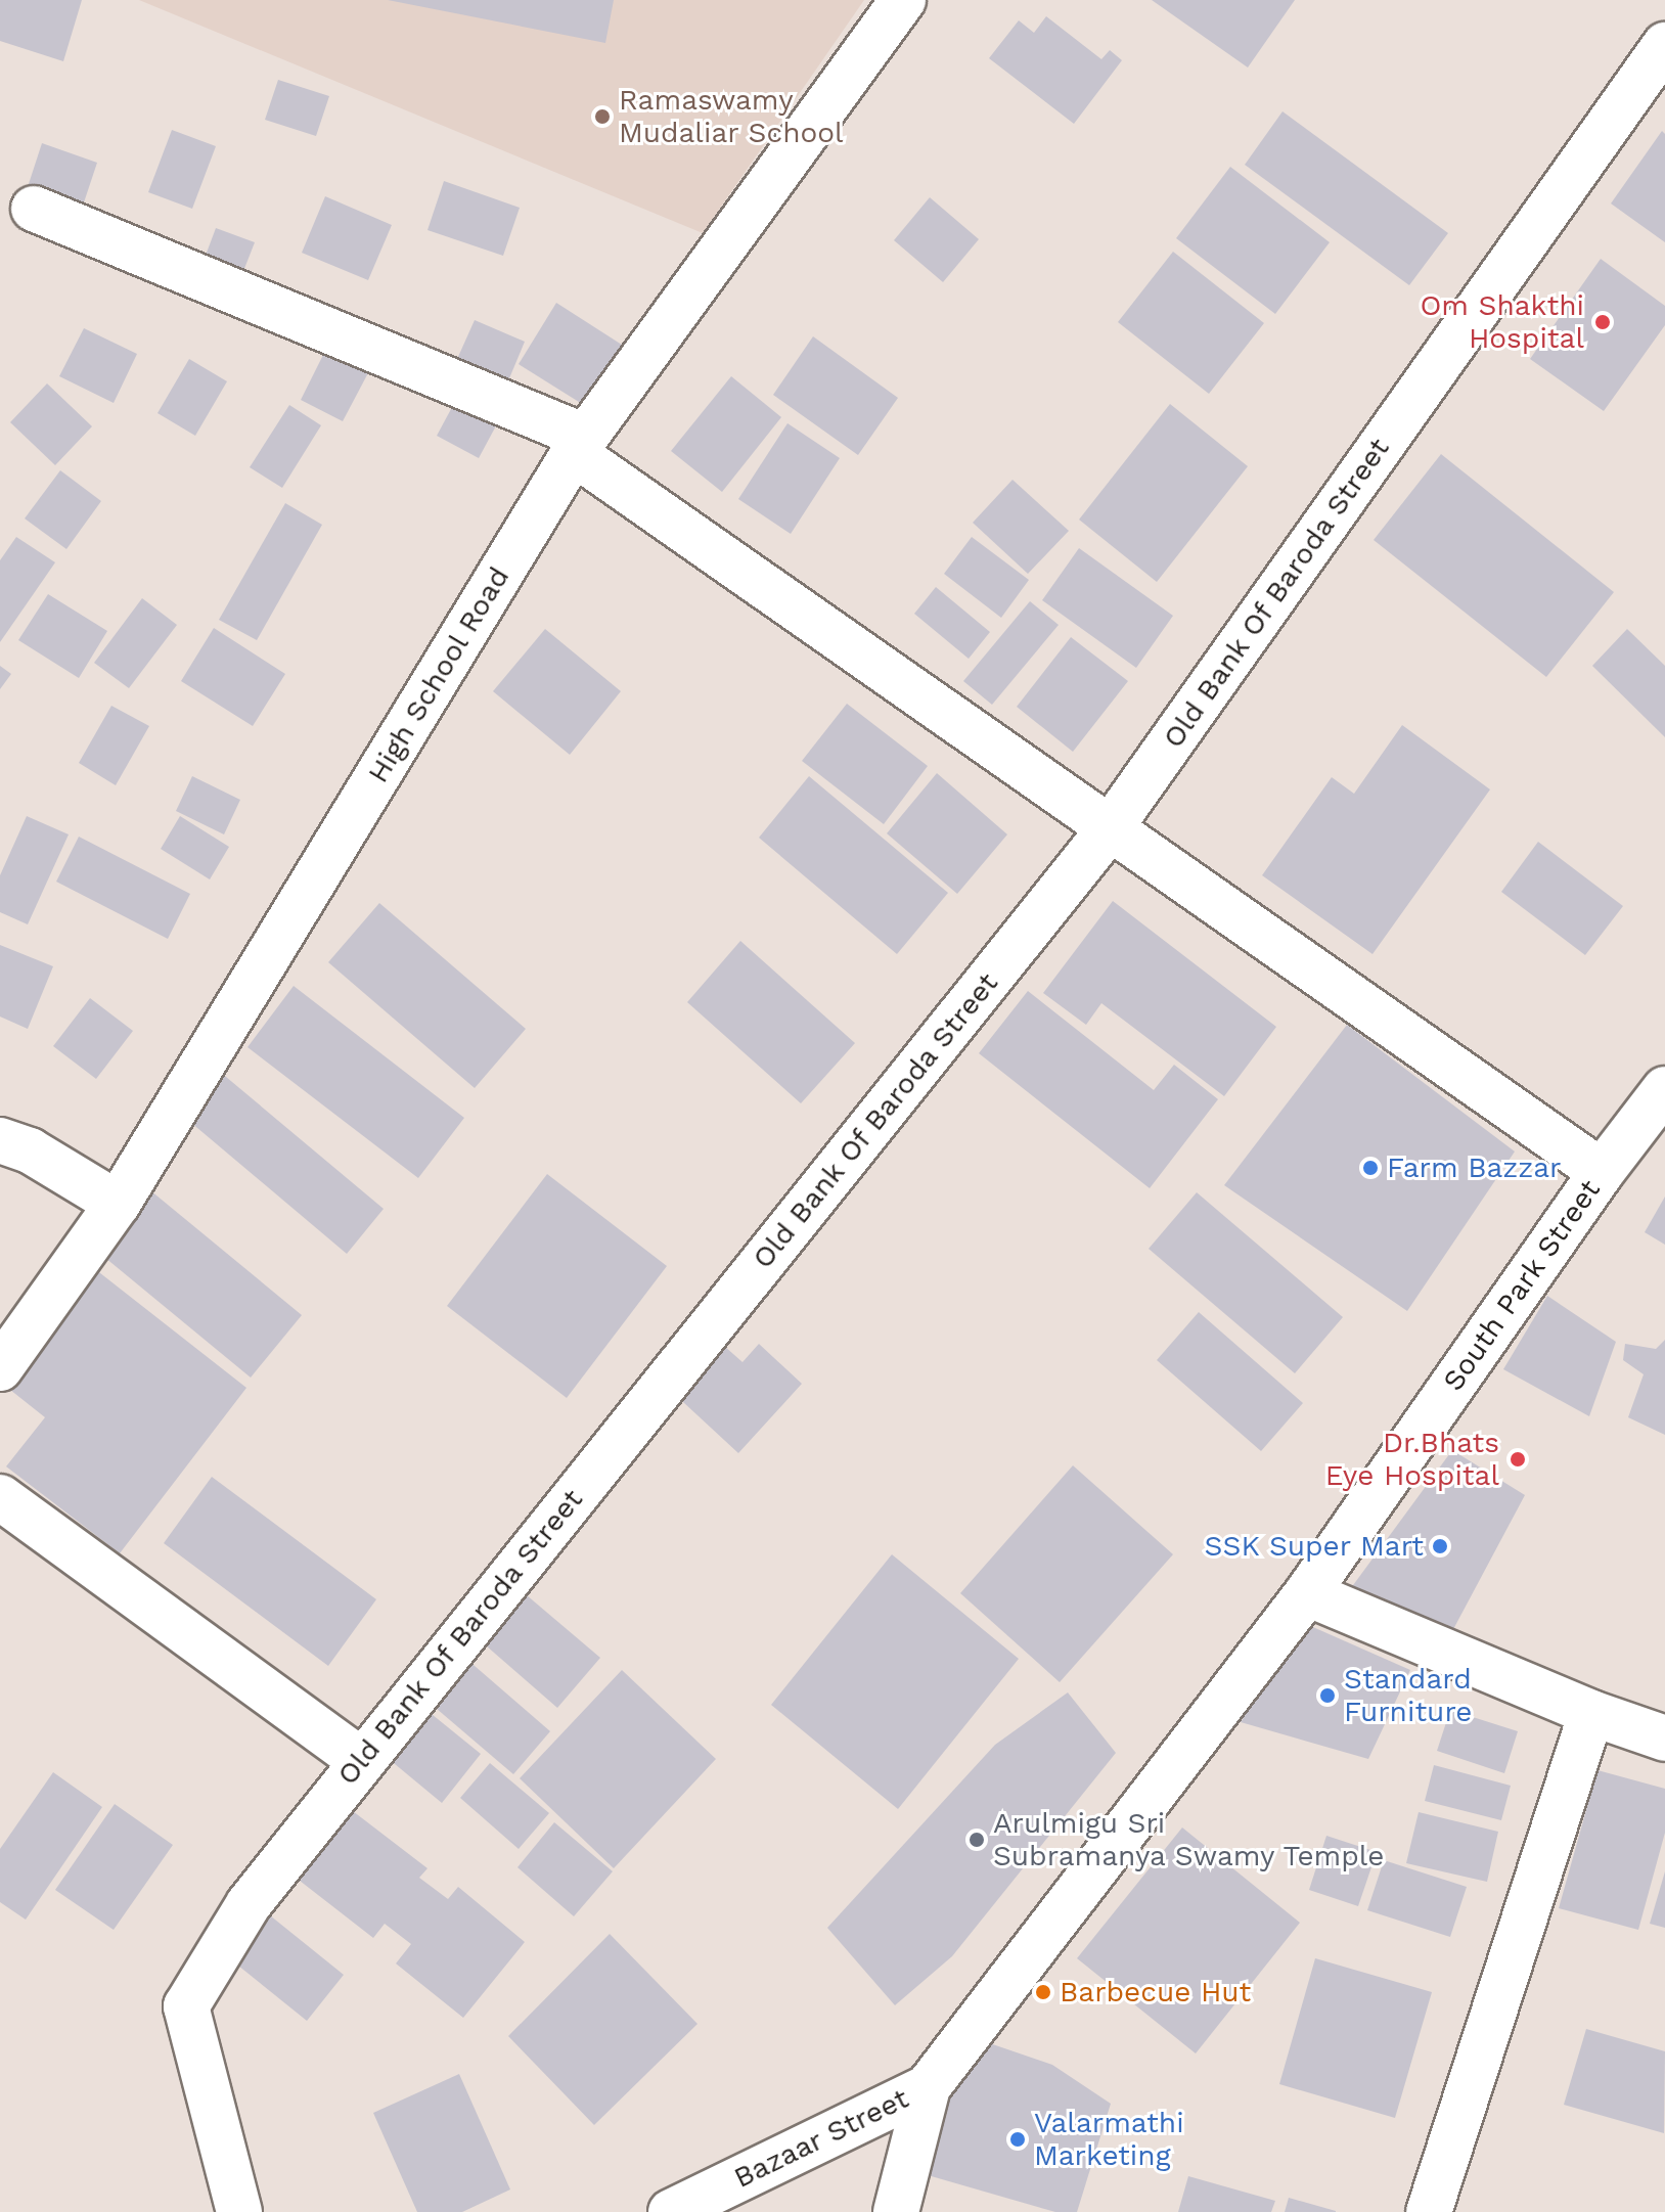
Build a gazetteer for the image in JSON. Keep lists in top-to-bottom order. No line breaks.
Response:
{"streets":{"street":["Old Bank Of Baroda Street","High School Road","South Park Street","Bazaar Street"]},"crossings":[["South Park Street","Bazaar Street"]],"places":["Ramaswamy Mudaliar School","Om Shakthi Hospital","Farm Bazzar","Dr.Bhats Eye Hospital","SSK Super Mart","Standard Furniture","Arulmigu Sri Subramanya Swamy Temple","Barbecue Hut","Valarmathi Marketing"]}
